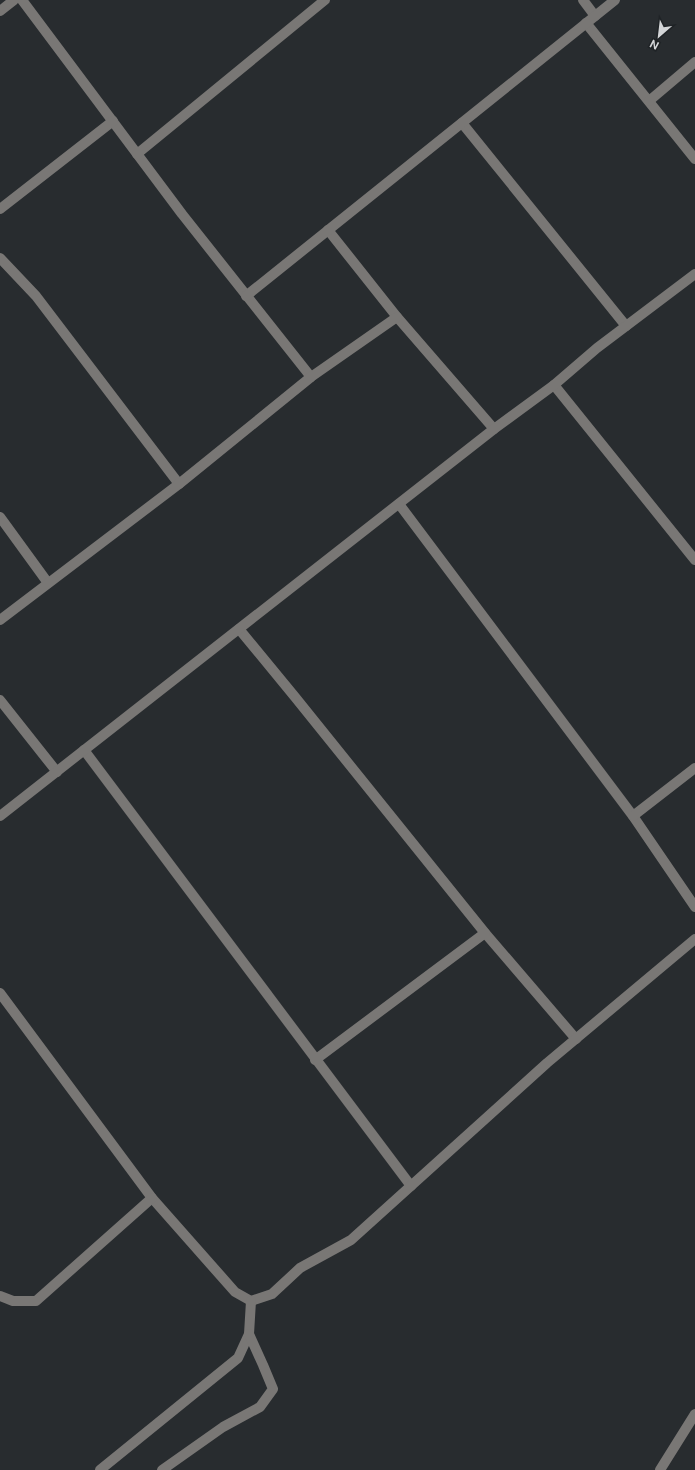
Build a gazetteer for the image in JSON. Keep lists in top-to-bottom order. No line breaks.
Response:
{"north":"bottom left"}
